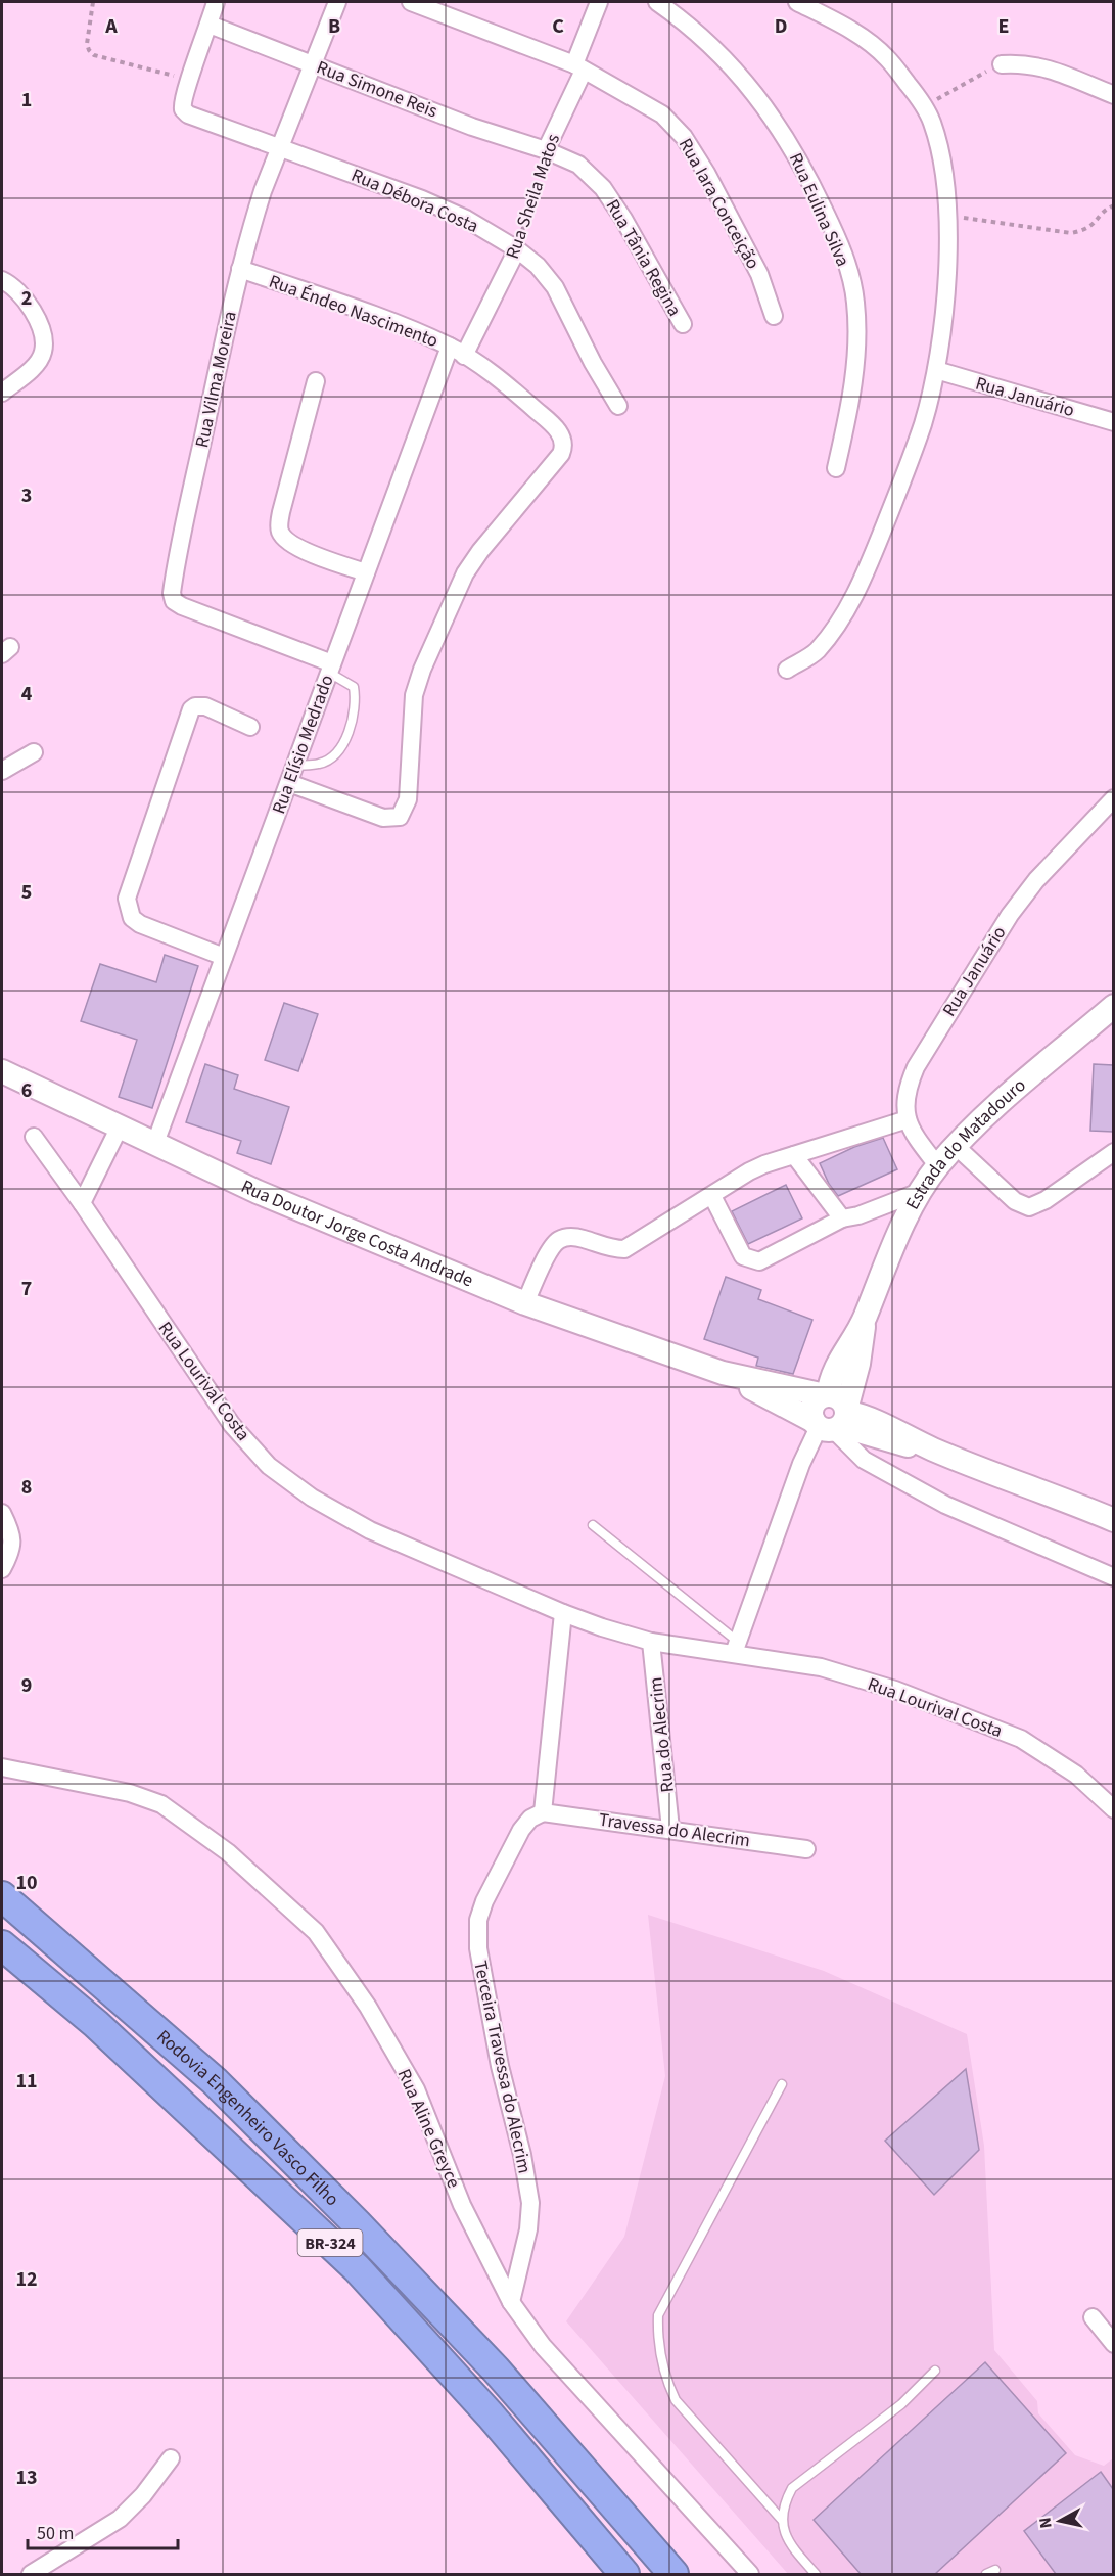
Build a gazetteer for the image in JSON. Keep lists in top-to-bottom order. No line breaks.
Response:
{"streets":{"highway":["Rodovia Engenheiro Vasco Filho","BR-324"],"main road":["Estrada do Matadouro","Rua Doutor Jorge Costa Andrade"],"street":["Rua Simone Reis","Rua Sheila Matos","Rua Débora Costa","Rua Iara Conceição","Rua Eulina Silva","Rua Tânia Regina","Rua Éndeo Nascimento","Rua Vilma Moreira","Rua Januário","Rua Elísio Medrado","Rua Lourival Costa","Rua do Alecrim","Travessa do Alecrim","Terceira Travessa do Alecrim","Rua Aline Greyce"]},"crossings":[["Rua Simone Reis","Rua Sheila Matos"],["Rua Simone Reis","Rua Tânia Regina"],["Rua Simone Reis","Rua Vilma Moreira"],["Rua Sheila Matos","Rua Débora Costa"],["Rua Sheila Matos","Rua Iara Conceição"],["Rua Sheila Matos","Rua Tânia Regina"],["Rua Sheila Matos","Rua Éndeo Nascimento"],["Rua Sheila Matos","Rua Elísio Medrado"],["Rua Débora Costa","Rua Vilma Moreira"],["Rua Éndeo Nascimento","Rua Vilma Moreira"],["Rua Éndeo Nascimento","Rua Elísio Medrado"],["Rua Vilma Moreira","Rua Elísio Medrado"],["Rua Januário","Estrada do Matadouro"],["Rua Elísio Medrado","Rua Doutor Jorge Costa Andrade"],["Estrada do Matadouro","Rua Doutor Jorge Costa Andrade"],["Rua Lourival Costa","Rua do Alecrim"],["Rua do Alecrim","Travessa do Alecrim"],["Travessa do Alecrim","Terceira Travessa do Alecrim"],["Terceira Travessa do Alecrim","Rua Aline Greyce"]],"scale_bar":"50 m","north":"left","grid":{"columns":["A","B","C","D","E"],"rows":["1","2","3","4","5","6","7","8","9","10","11","12","13"]}}
